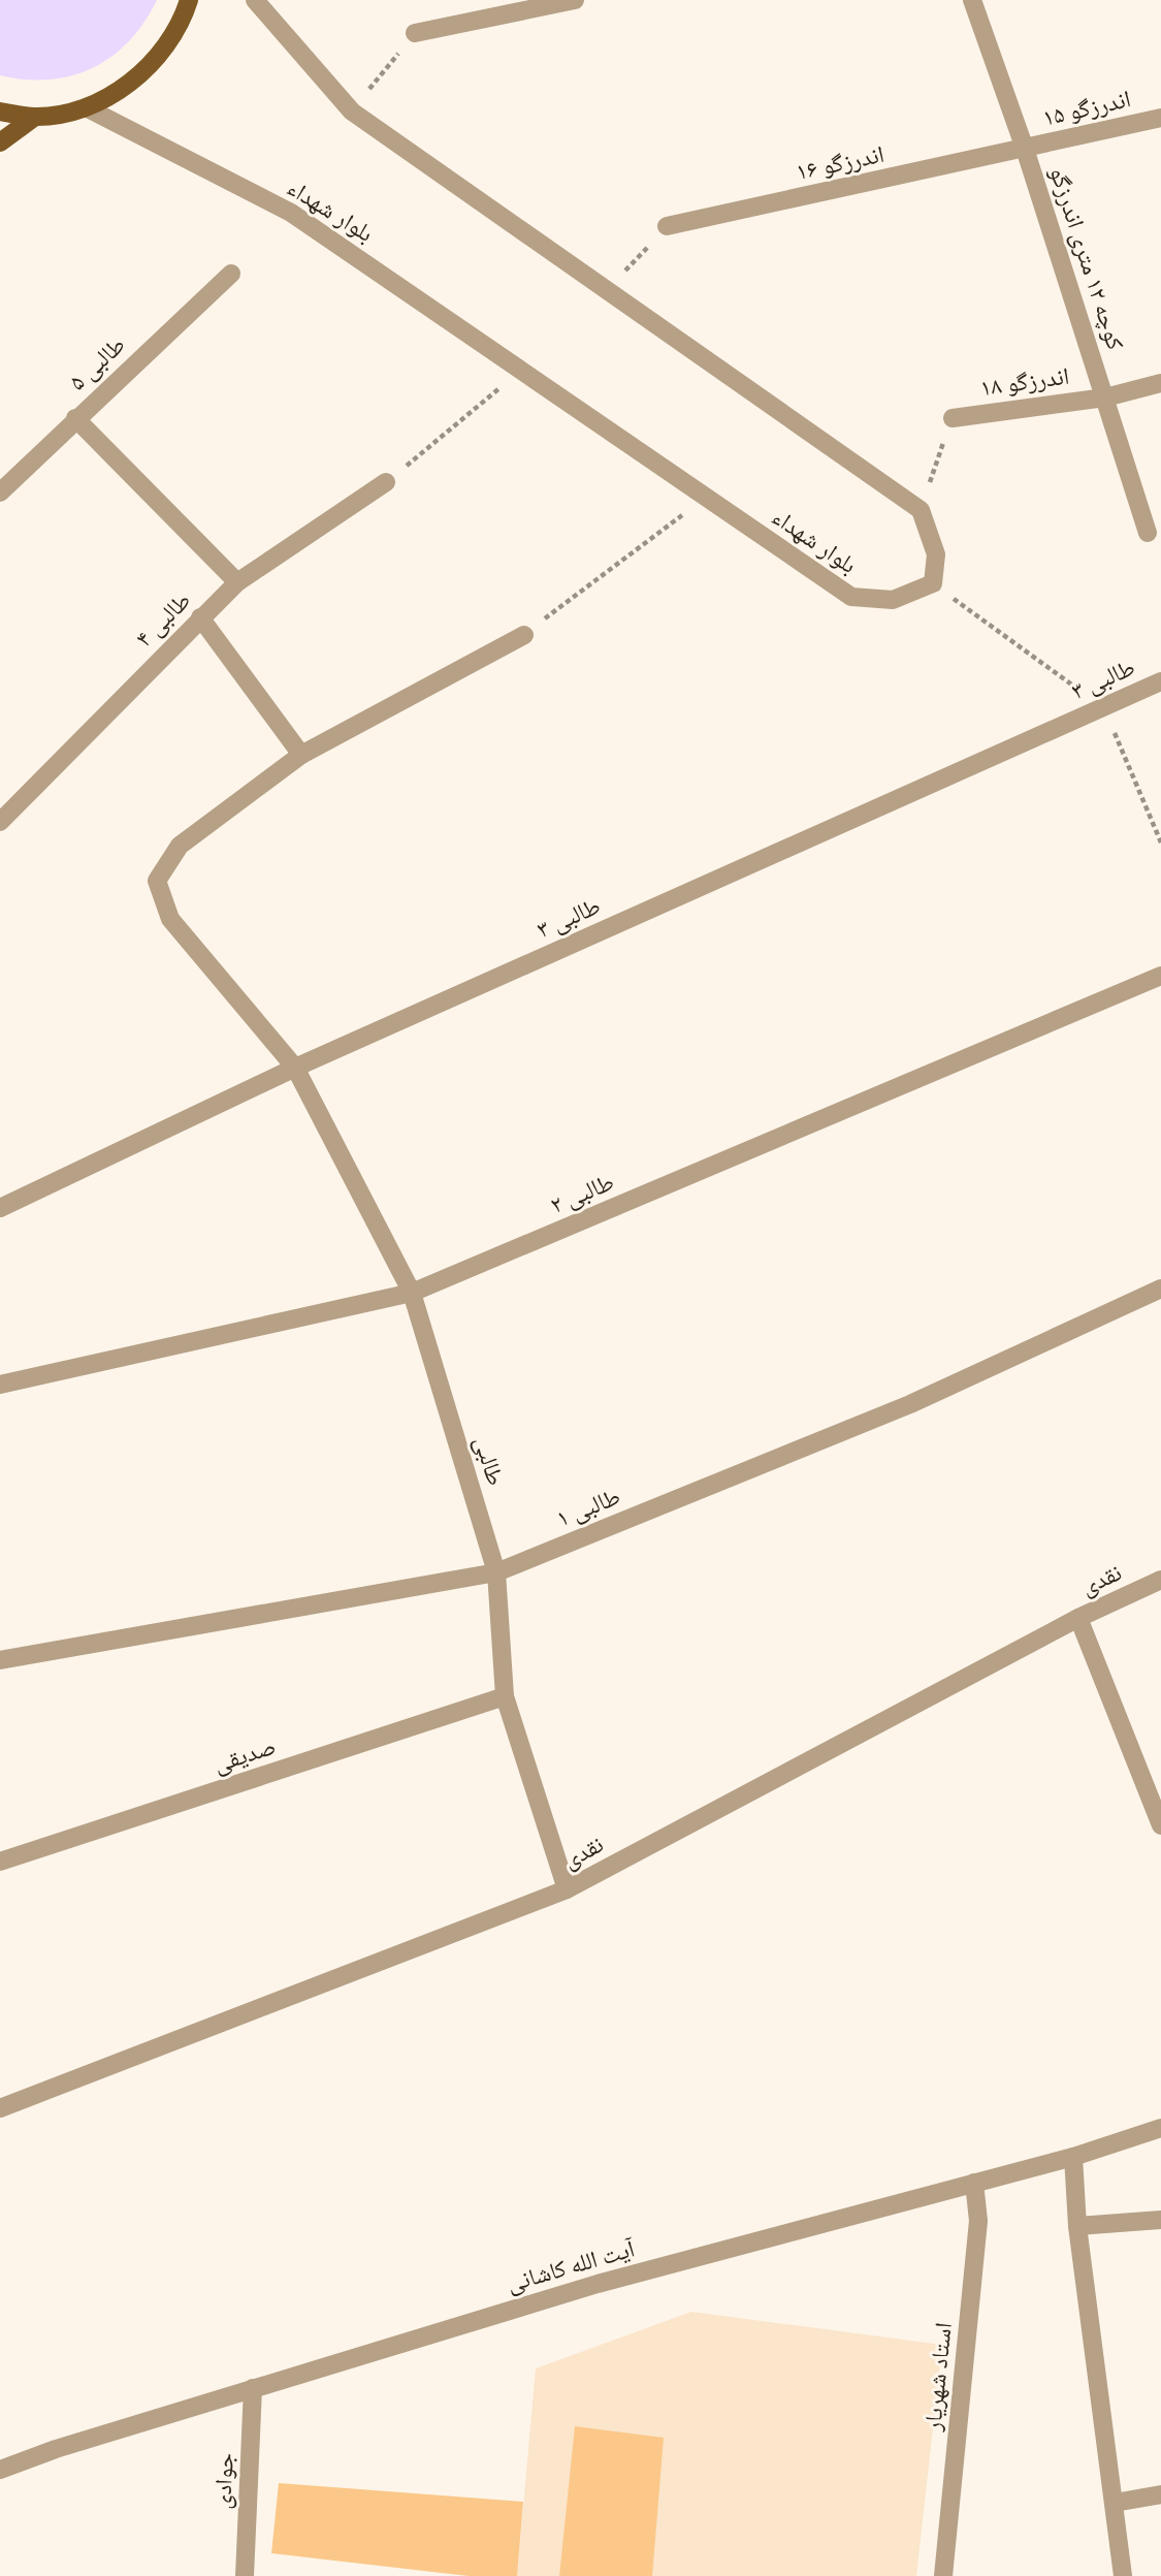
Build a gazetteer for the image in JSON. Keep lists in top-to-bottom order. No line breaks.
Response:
{"streets":{"street":["اندرزگو ۱۵","اندرزگو ۱۶","بلوار شهداء","کوچه ۱۲ متری اندرزگو","طالبی ۵","اندرزگو ۱۸","طالبی ۴","طالبی ۳","طالبی ۲","طالبی","طالبی ۱","نقدی","صدیقی","آیت الله کاشانی","استاد شهریار","جوادی"]},"crossings":[["اندرزگو ۱۵","اندرزگو ۱۶"],["اندرزگو ۱۵","کوچه ۱۲ متری اندرزگو"],["اندرزگو ۱۶","کوچه ۱۲ متری اندرزگو"],["کوچه ۱۲ متری اندرزگو","اندرزگو ۱۸"],["طالبی ۳","طالبی"],["طالبی ۲","طالبی"],["طالبی","طالبی ۱"],["طالبی","نقدی"],["طالبی","صدیقی"],["آیت الله کاشانی","استاد شهریار"],["آیت الله کاشانی","جوادی"]]}
